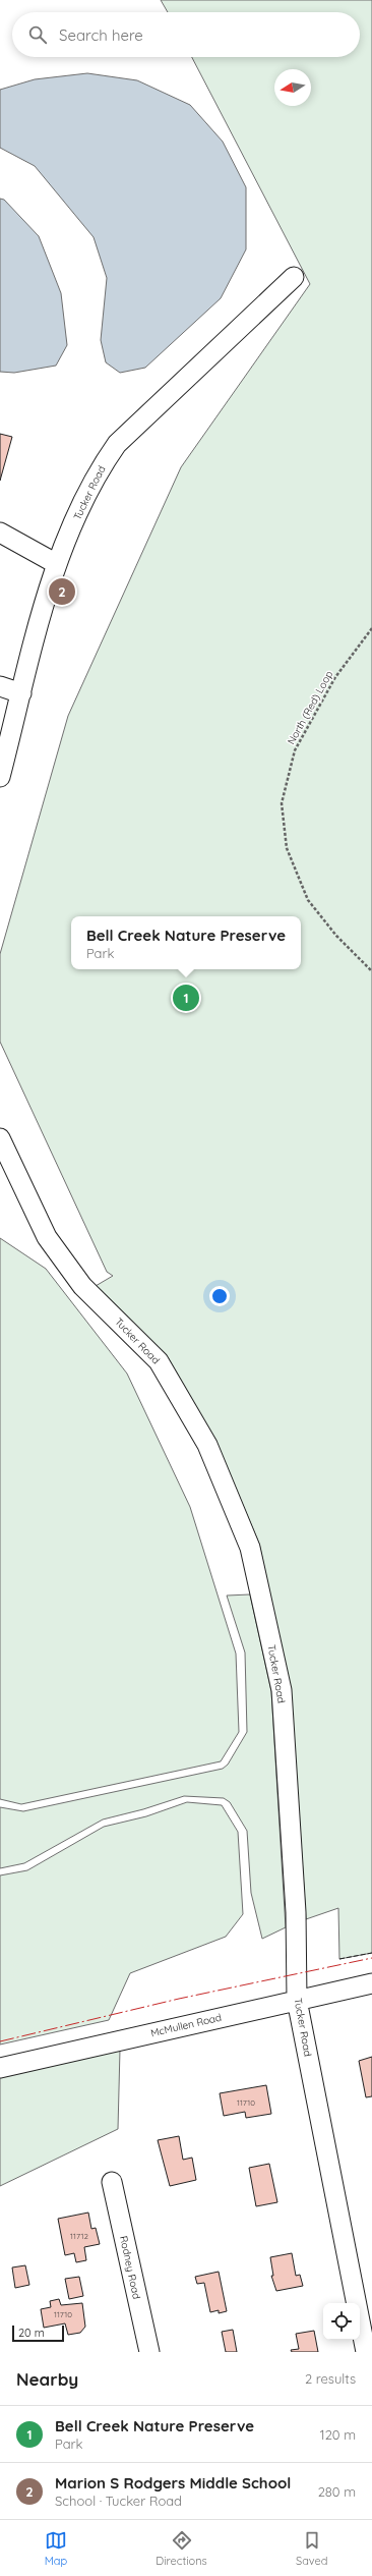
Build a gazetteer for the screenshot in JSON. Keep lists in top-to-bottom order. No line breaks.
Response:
{"streets":{"street":["Tucker Road","McMullen Road","Rodney Road"],"path":["North (Red) Loop"]},"crossings":[["Tucker Road","McMullen Road"]],"house_numbers":["11710","11712","11710"],"scale_bar":"20 m","north":"left","page":{"search":"Search here","pins":["2","1"],"popup":["Bell Creek Nature Preserve","Park"],"scale":"20 m","heading":["Nearby","2 results"],"list":[{"mark":"1","name":"Bell Creek Nature Preserve","note":"Park","value":"120 m"},{"mark":"2","name":"Marion S Rodgers Middle School","note":"School · Tucker Road","value":"280 m"}],"nav":["Map","Directions","Saved"]}}
